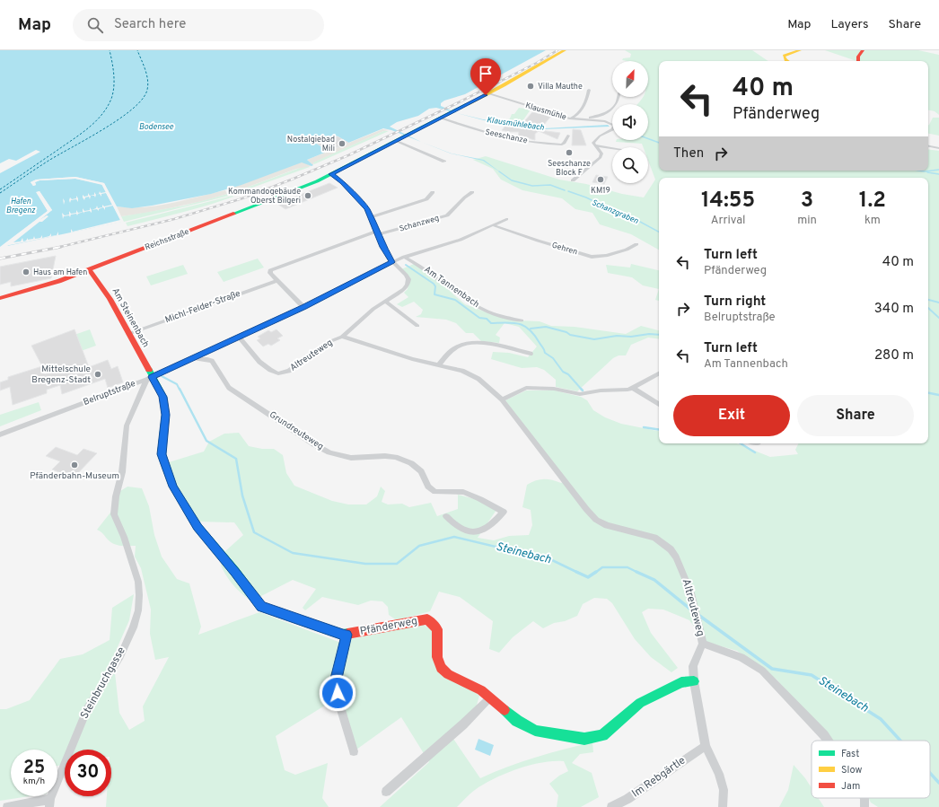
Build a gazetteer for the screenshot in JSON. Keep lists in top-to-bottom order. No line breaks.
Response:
{"streets":{"main road":["Reichsstraße","Am Steinenbach","Pfänderweg"],"street":["Klausmühle","Seeschanze","Schanzweg","Gehren","Am Tannenbach","Michl-Felder-Straße","Altreuteweg","Belruptstraße","Grundreuteweg","Steinbruchgasse","Im Rebgärtle"]},"crossings":[["Klausmühle","Reichsstraße"],["Seeschanze","Reichsstraße"],["Reichsstraße","Am Steinenbach"],["Michl-Felder-Straße","Am Steinenbach"],["Am Steinenbach","Belruptstraße"],["Am Steinenbach","Pfänderweg"],["Am Steinenbach","Steinbruchgasse"],["Altreuteweg","Belruptstraße"],["Belruptstraße","Grundreuteweg"],["Belruptstraße","Pfänderweg"],["Belruptstraße","Steinbruchgasse"],["Pfänderweg","Steinbruchgasse"]],"water":["Klausmühlebach","Bodensee","Hafen Bregenz","Schanzgraben","Steinebach"],"places":["Villa Mauthe","Nostalgiebad Mili","Seeschanze Block F","KM19","Kommandogebäude Oberst Bilgeri","Haus am Hafen","Mittelschule Bregenz-Stadt","Pfänderbahn-Museum"],"legend":["Fast","Slow","Jam"],"north":"top right","page":{"header":"Map","search":"Search here","nav":["Map","Layers","Share"],"turn":["40 m","Pfänderweg"],"then":"Then","eta":["14:55","Arrival","3","min","1.2","km"],"list":[{"name":"Turn left","note":"Pfänderweg","value":"40 m"},{"name":"Turn right","note":"Belruptstraße","value":"340 m"},{"name":"Turn left","note":"Am Tannenbach","value":"280 m"}],"buttons":["Exit","Share"],"speed":"25 km/h","limit":"30"}}
